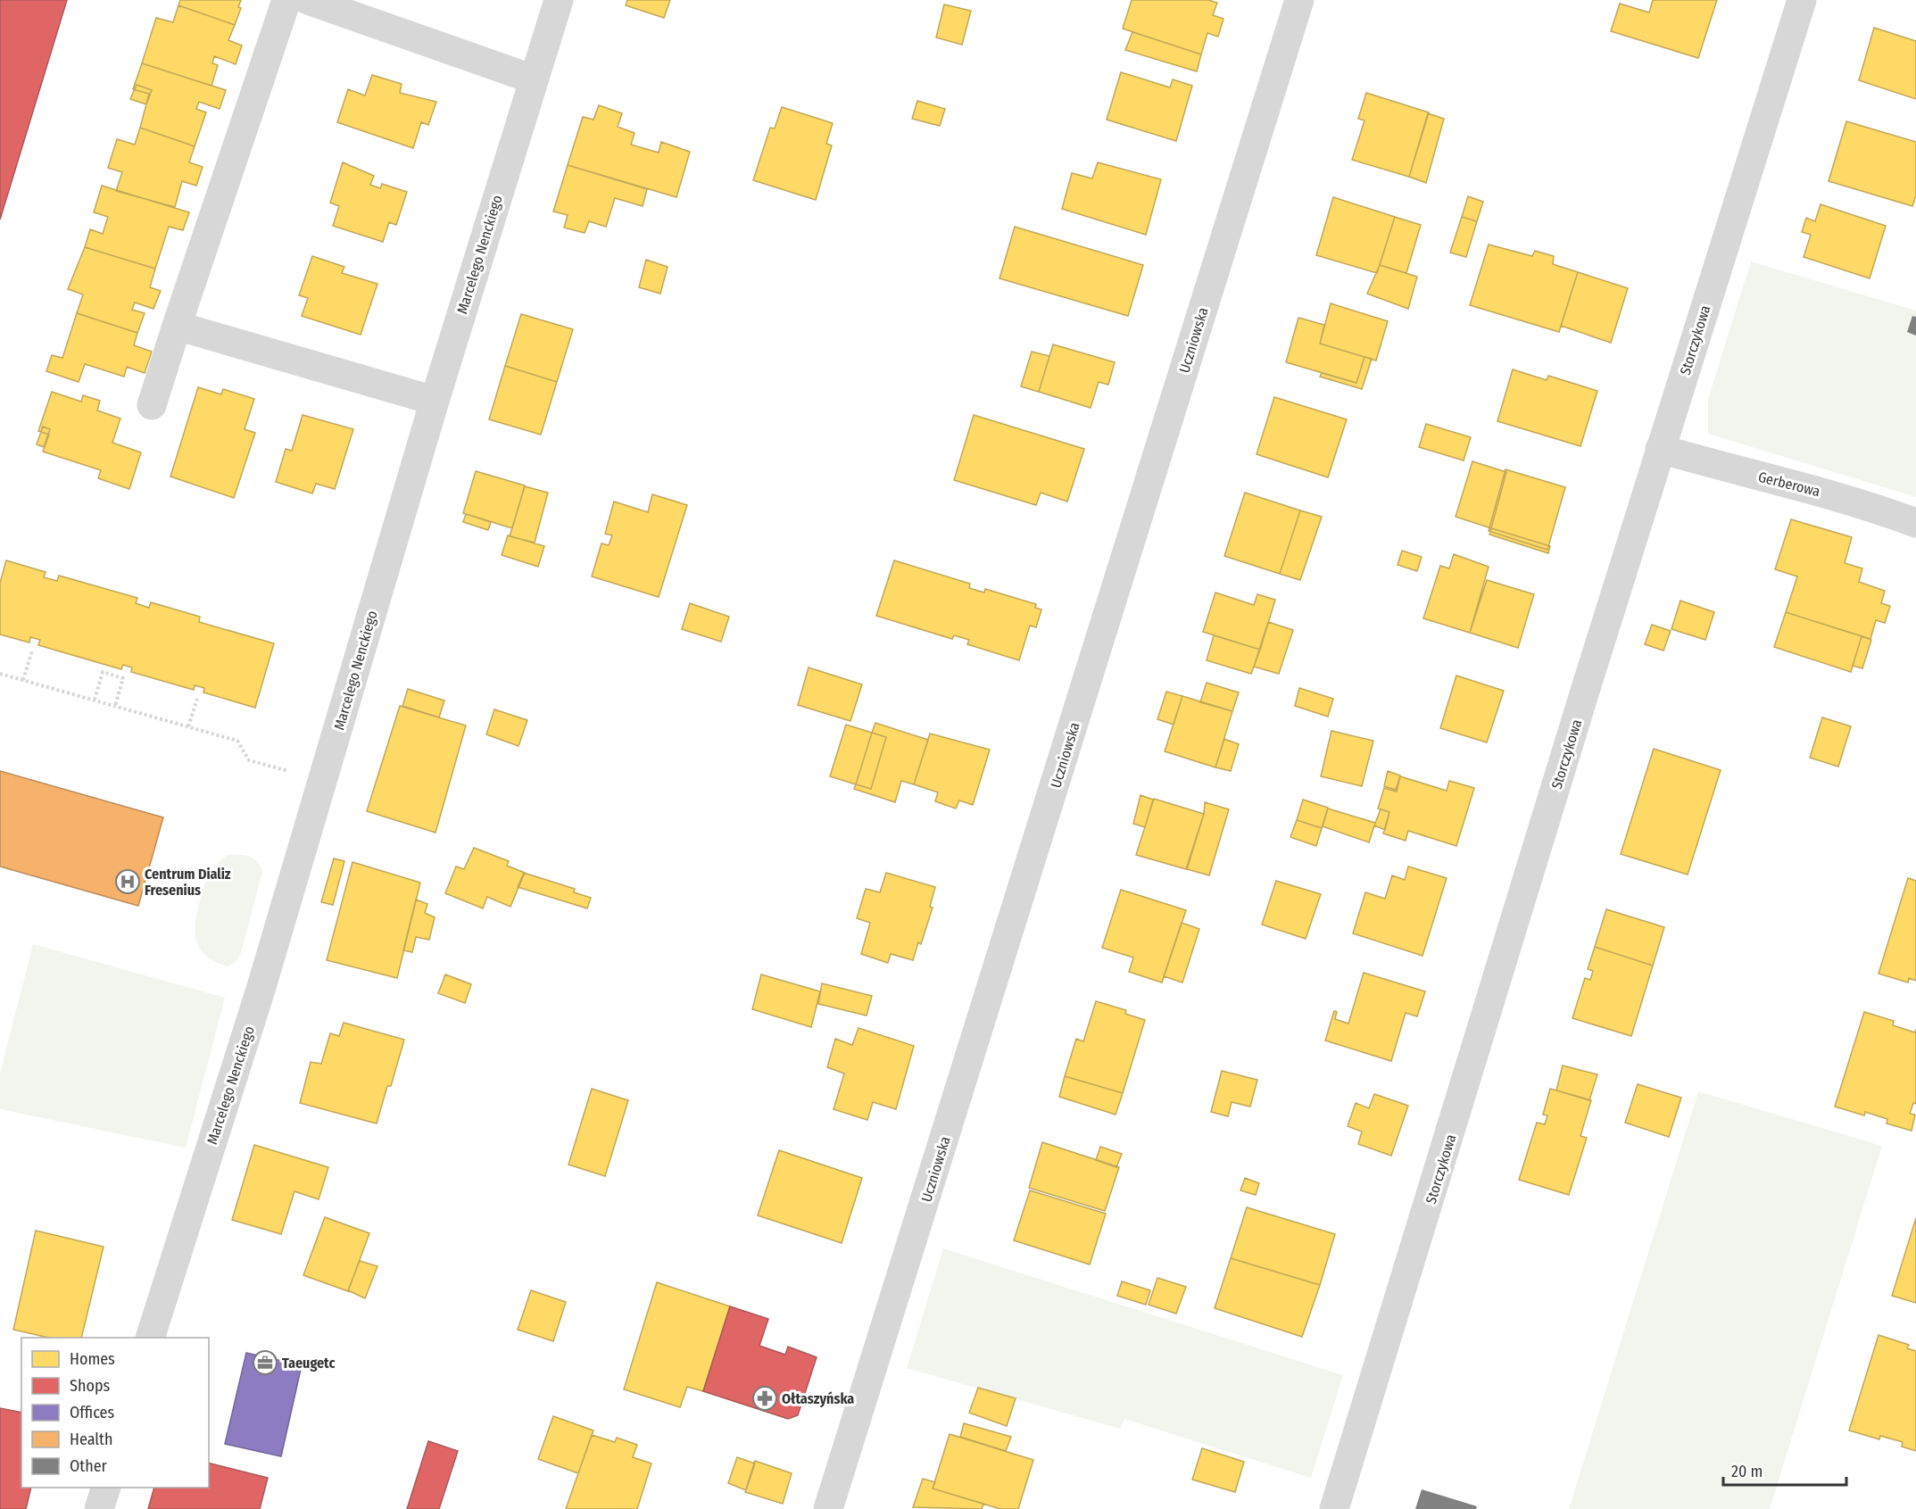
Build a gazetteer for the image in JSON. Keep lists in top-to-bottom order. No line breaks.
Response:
{"streets":{"street":["Marcelego Nenckiego","Uczniowska","Storczykowa","Gerberowa"]},"crossings":[["Storczykowa","Gerberowa"]],"places":{"hospital":["Centrum Dializ Fresenius"],"office":["Taeugetc"],"pharmacy":["Ołtaszyńska"]},"legend":["Homes","Shops","Offices","Health","Other"],"scale_bar":"20 m"}
